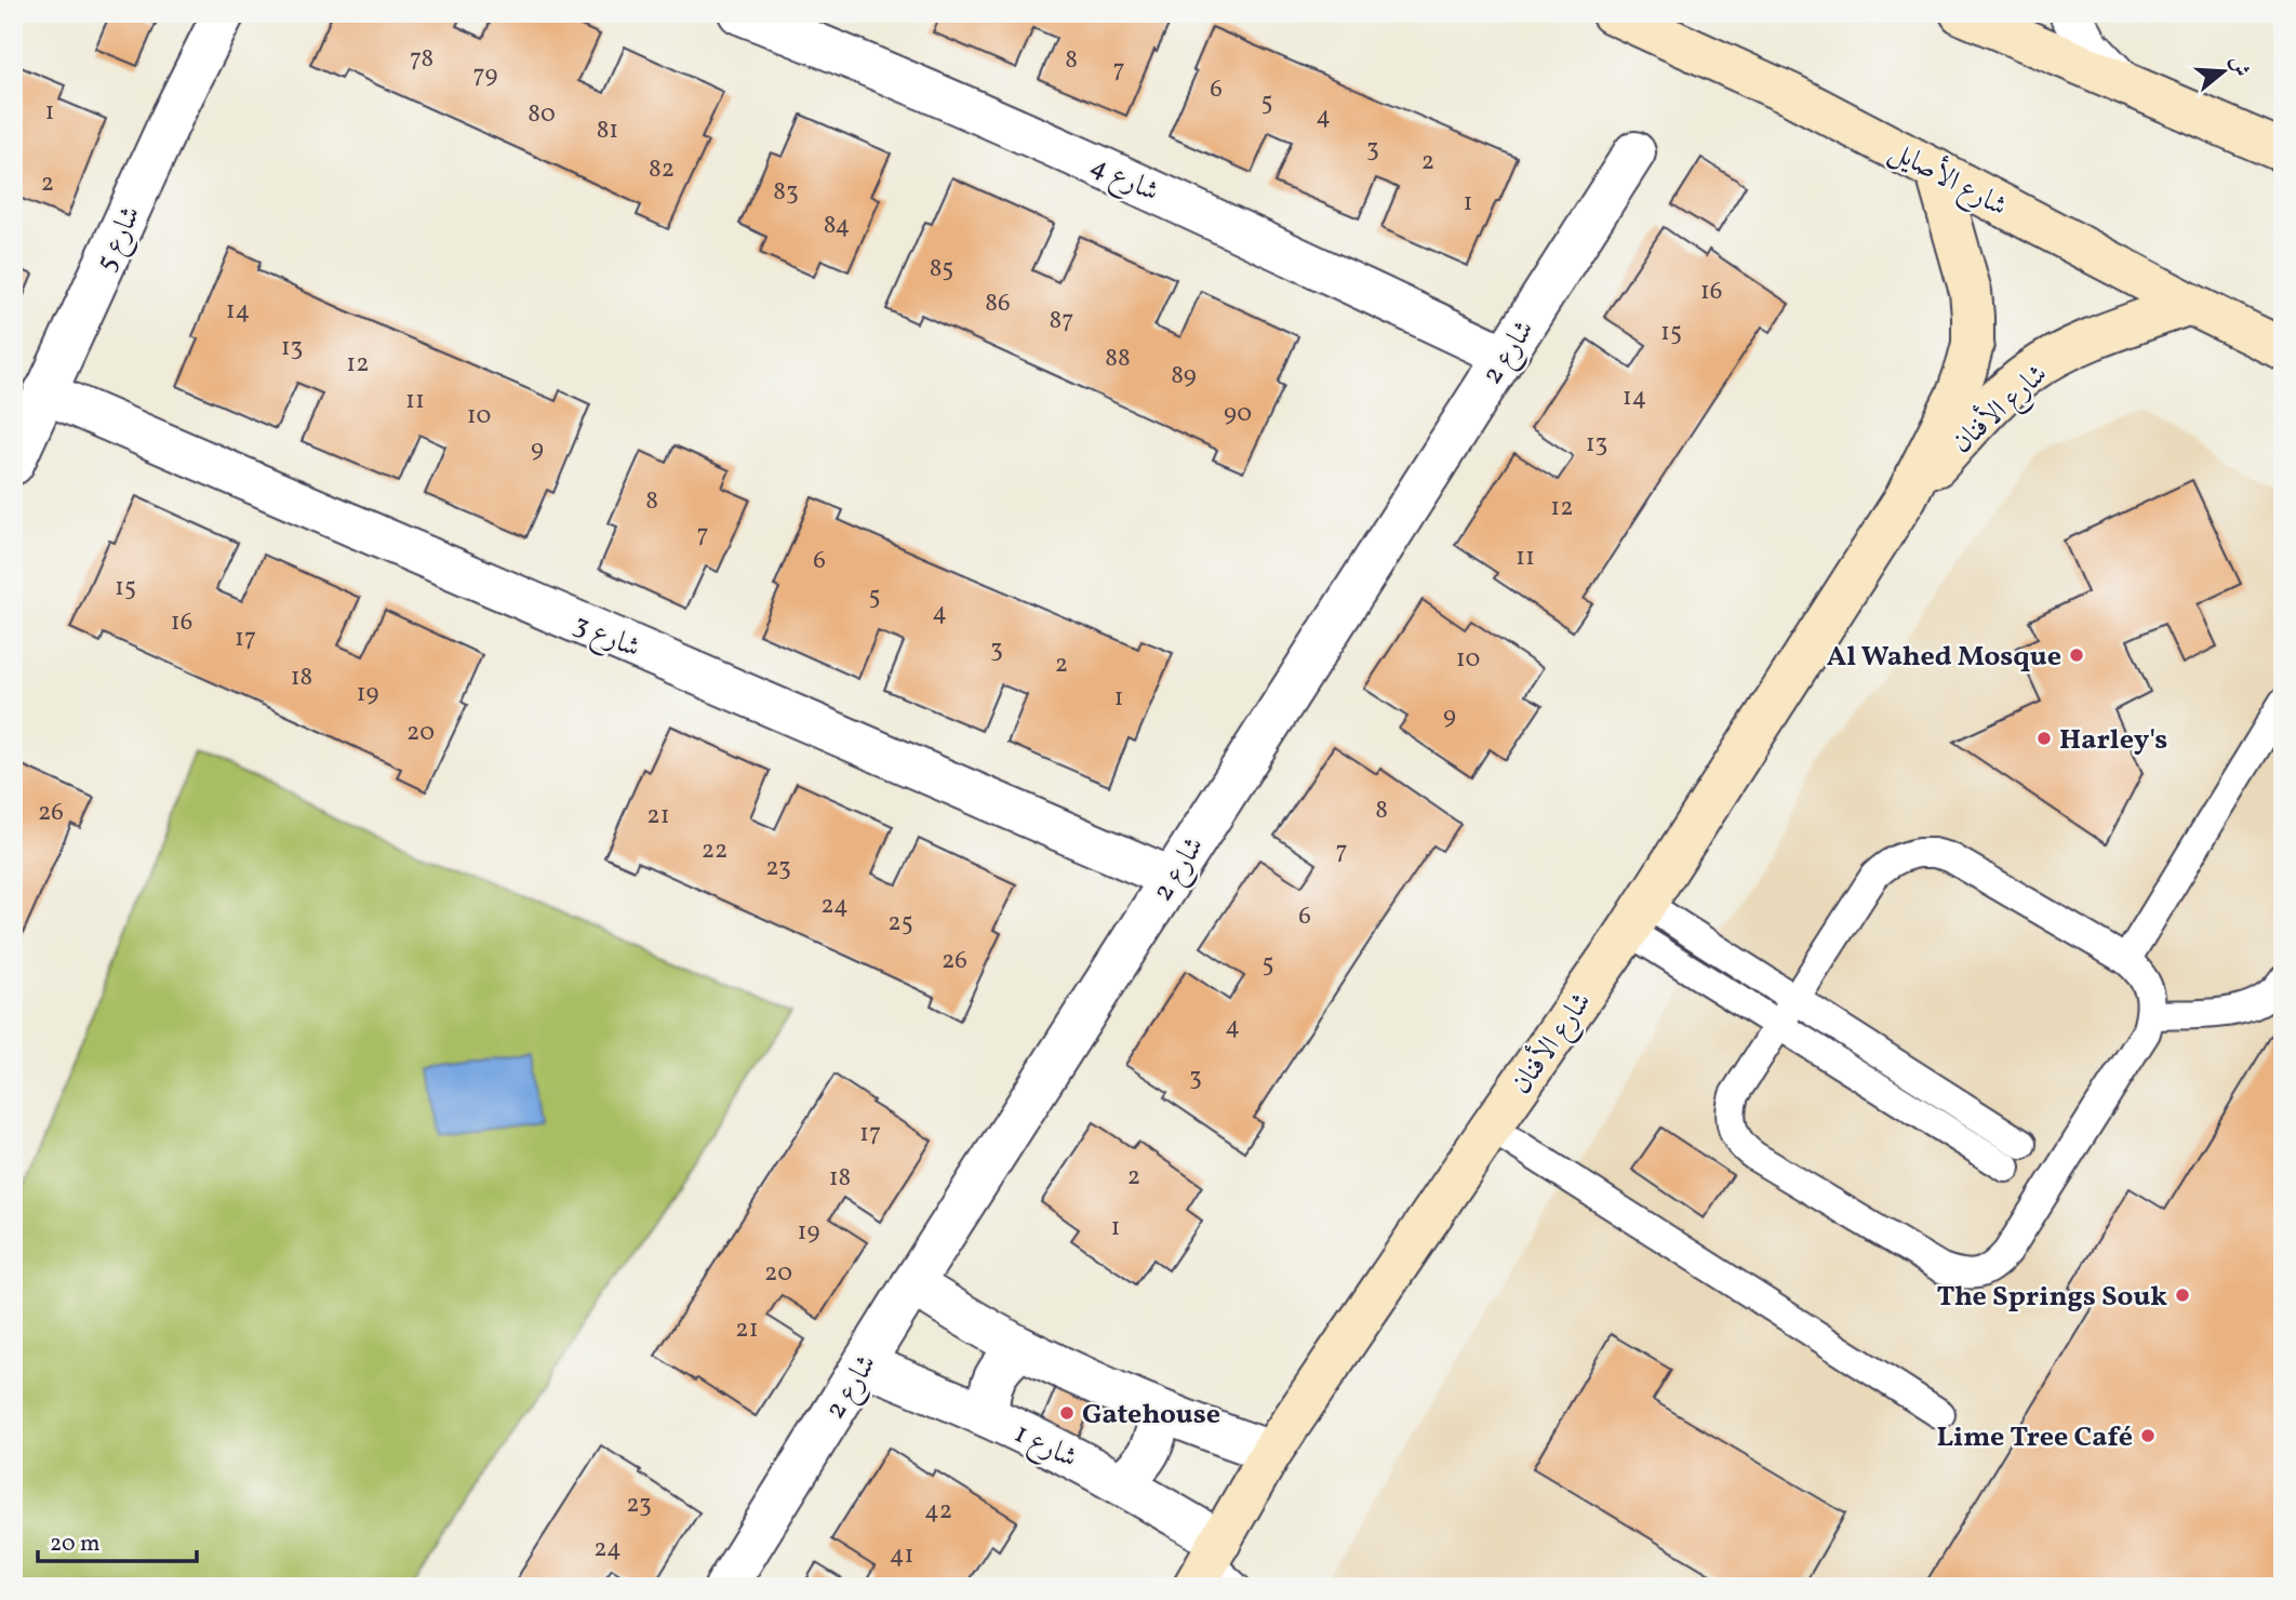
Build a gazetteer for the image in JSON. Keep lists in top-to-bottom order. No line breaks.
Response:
{"streets":{"street":["شارع 4","شارع الأصايل","شارع 5","شارع 2","شارع الأفنان","شارع 3","شارع 1"]},"crossings":[["شارع 4","شارع 2"],["شارع الأصايل","شارع الأفنان"],["شارع 5","شارع 3"],["شارع 2","شارع 3"],["شارع 2","شارع 1"],["شارع الأفنان","شارع 1"]],"places":["Al Wahed Mosque","Harley's","The Springs Souk","Gatehouse","Lime Tree Café"],"house_numbers":["78","8","7","79","6","5","1","80","4","81","3","2","82","2","83","1","84","85","16","86","14","87","15","13","88","12","89","14","11","90","10","13","9","8","12","7","11","6","15","5","4","16","17","3","10","2","18","19","1","9","20","8","26","21","22","7","23","24","6","25","26","5","4","3","17","2","18","1","19","20","21","23","42","24","41"],"scale_bar":"20 m","north":"right"}
